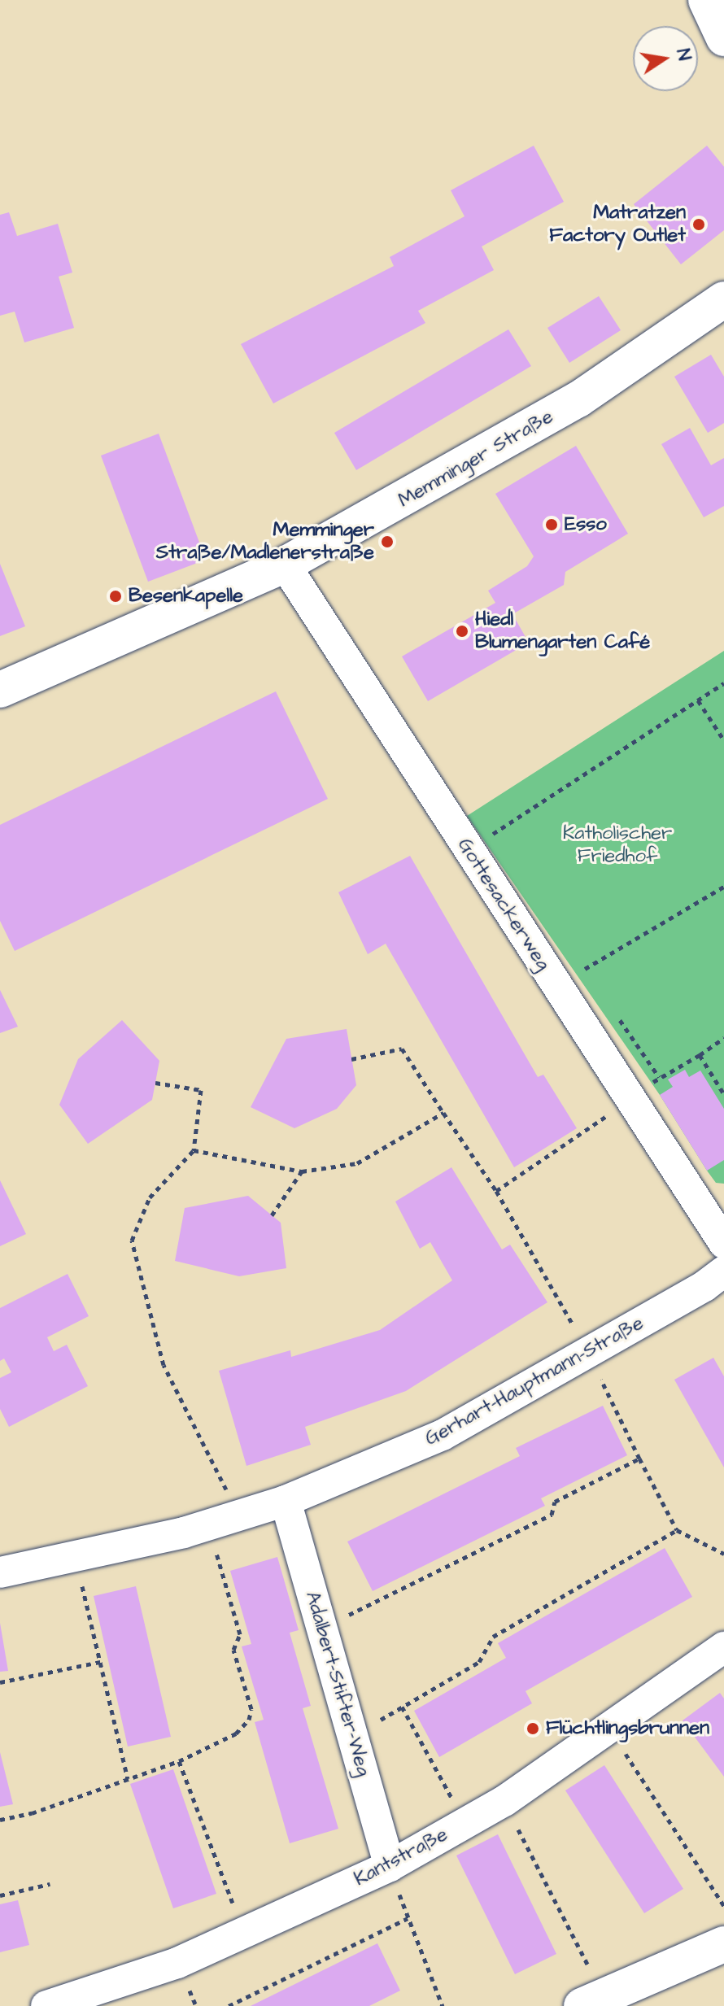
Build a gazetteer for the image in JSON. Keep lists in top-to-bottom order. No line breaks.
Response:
{"streets":{"street":["Memminger Straße","Gottesackerweg","Gerhart-Hauptmann-Straße","Adalbert-Stifter-Weg","Kantstraße"]},"crossings":[["Memminger Straße","Gottesackerweg"],["Gerhart-Hauptmann-Straße","Adalbert-Stifter-Weg"],["Adalbert-Stifter-Weg","Kantstraße"]],"parks":["Katholischer Friedhof"],"places":["Matratzen Factory Outlet","Esso","Memminger Straße/Madlenerstraße","Besenkapelle","Hiedl Blumengarten Café","Flüchtlingsbrunnen"],"north":"right"}
